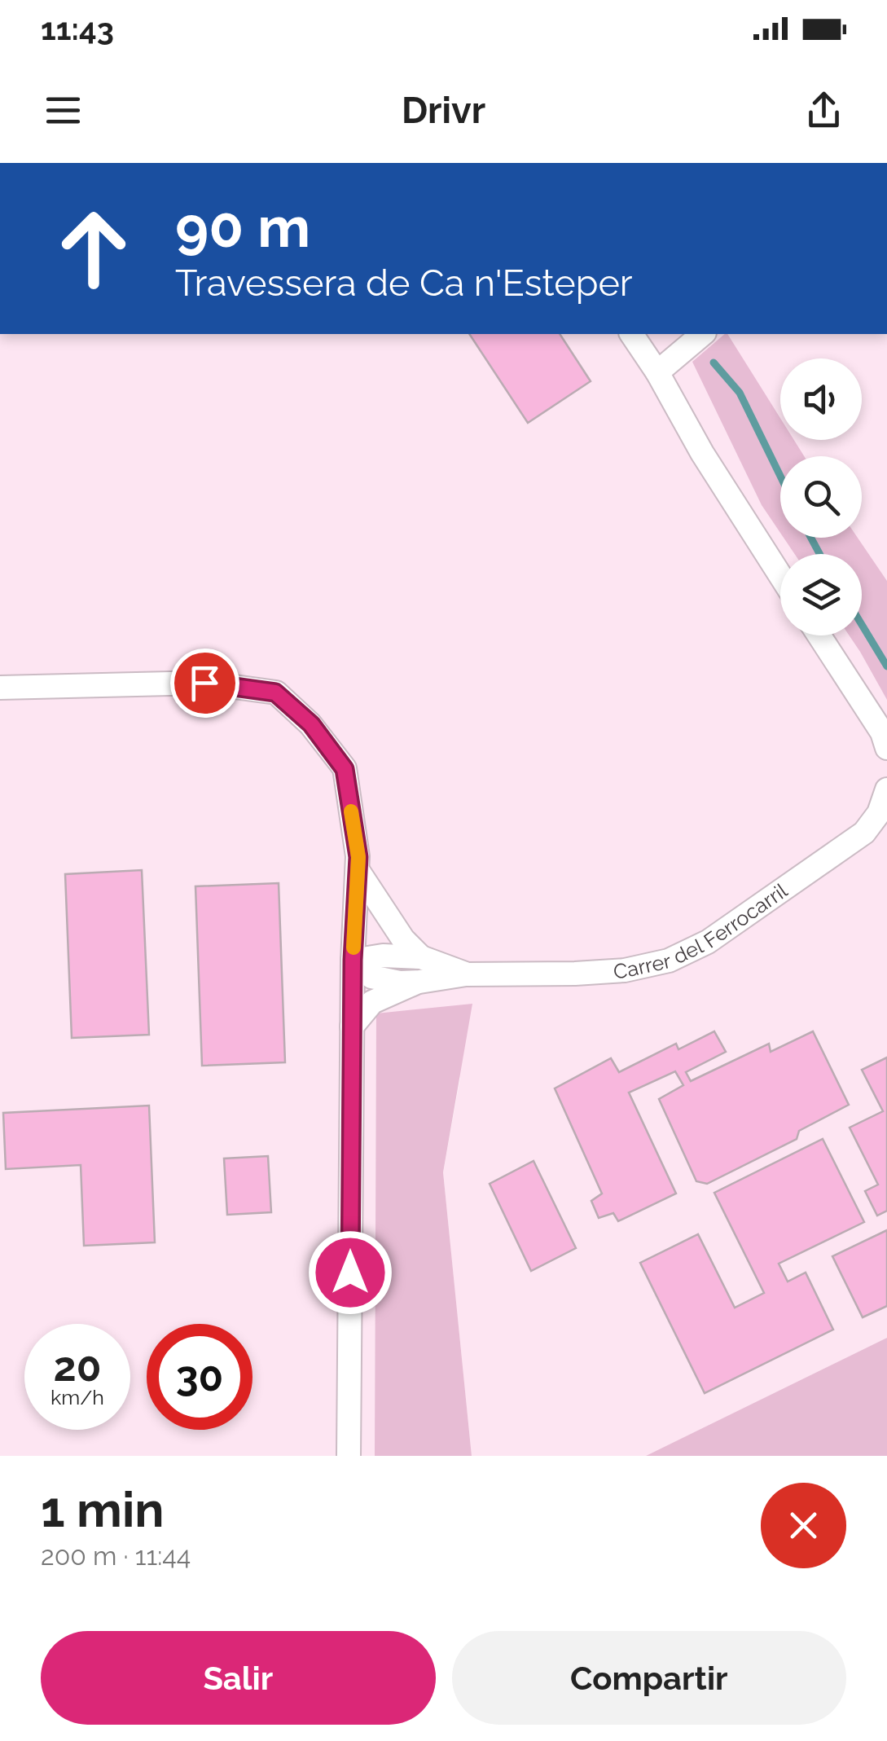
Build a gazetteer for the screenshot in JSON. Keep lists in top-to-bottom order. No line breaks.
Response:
{"streets":{"street":["Carrer del Ferrocarril"]},"page":{"status":"11:43","header":"Drivr","turn":["90 m","Travessera de Ca n'Esteper"],"speed":"20 km/h","limit":"30","heading":["1 min","200 m · 11:44"],"buttons":["Salir","Compartir"]}}
